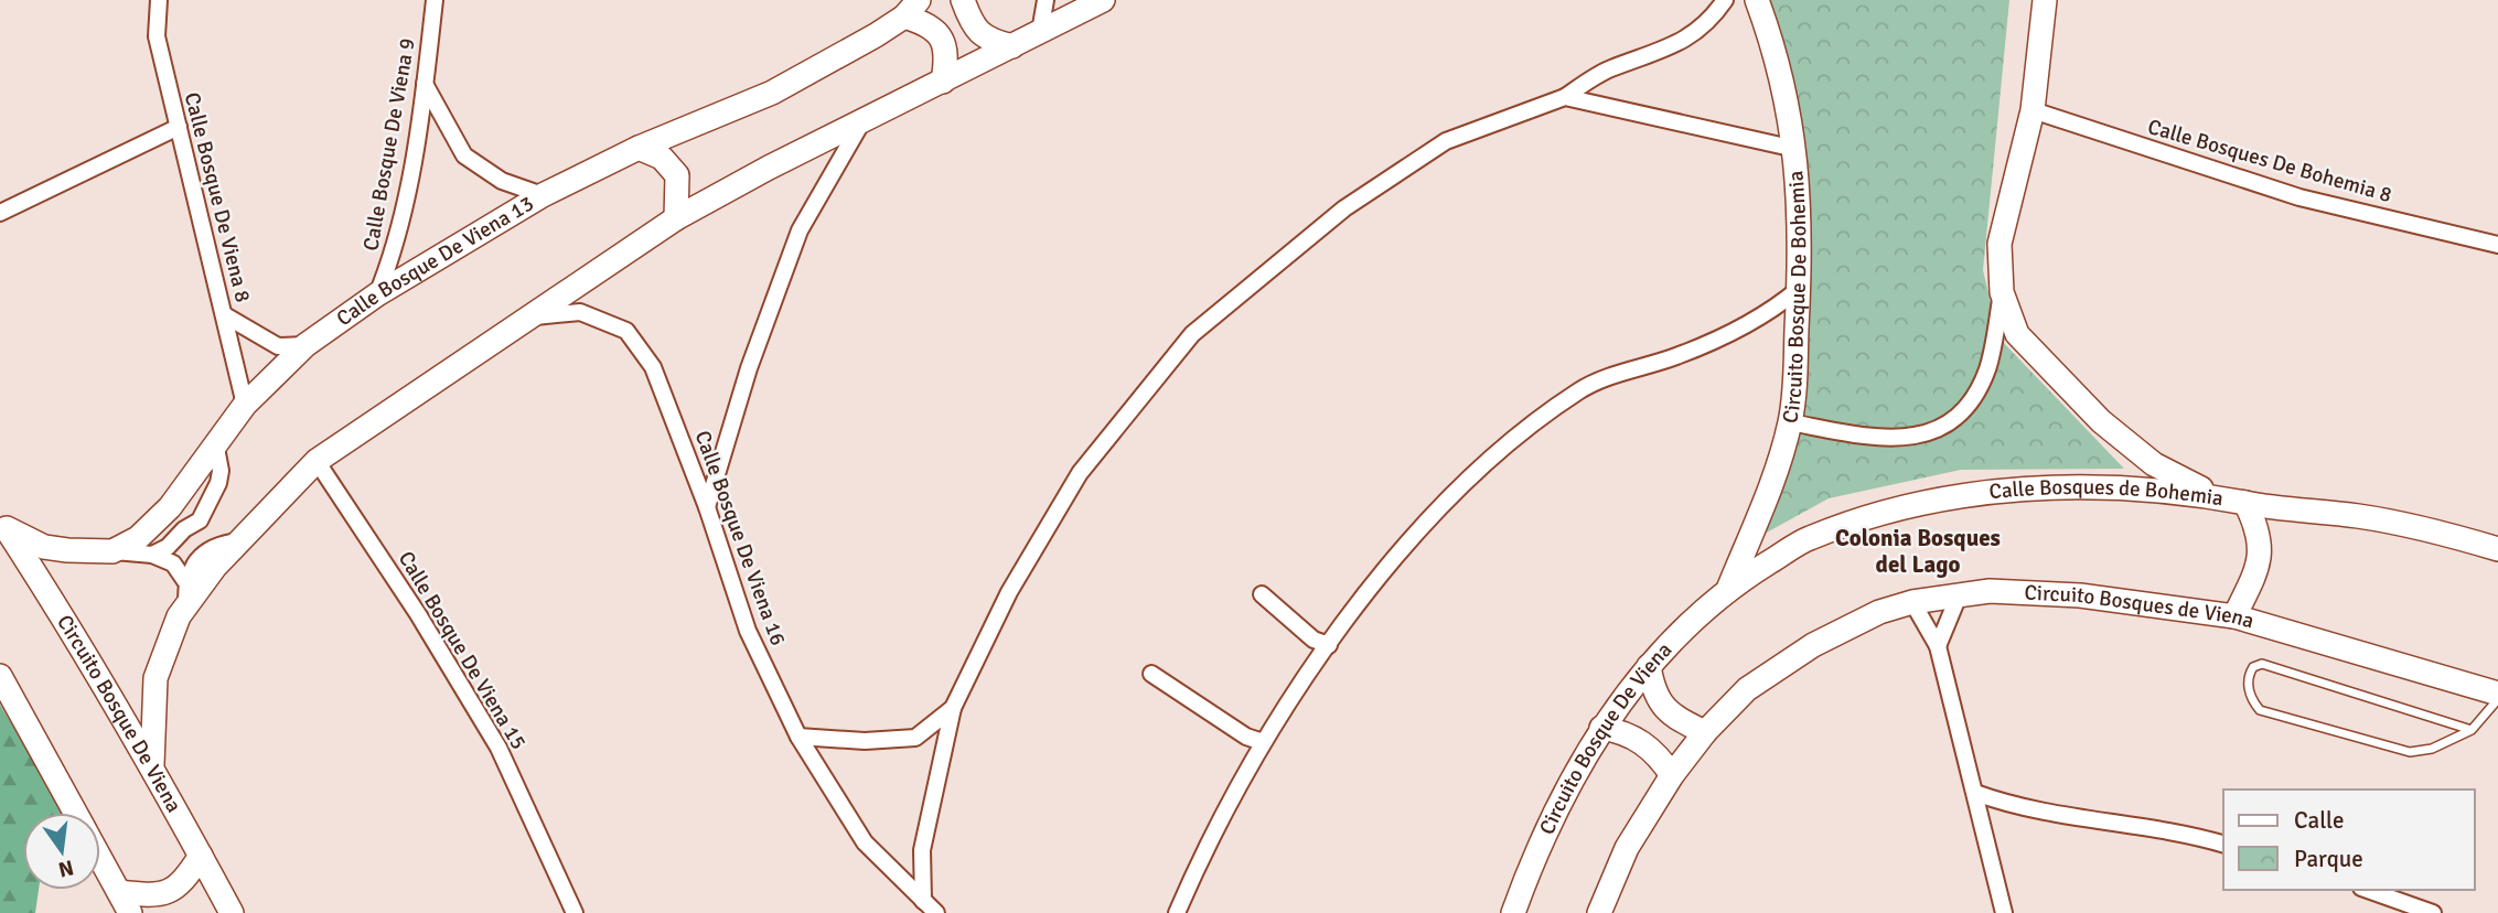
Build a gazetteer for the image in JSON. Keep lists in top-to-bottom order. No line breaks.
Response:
{"streets":{"street":["Calle Bosque De Viena 9","Calle Bosques De Bohemia 8","Calle Bosque De Viena 8","Calle Bosque De Viena 13","Circuito Bosque De Bohemia","Calle Bosques de Bohemia","Calle Bosque De Viena 16","Circuito Bosques de Viena","Calle Bosque De Viena 15","Circuito Bosque De Viena"]},"crossings":[["Calle Bosque De Viena 9","Calle Bosque De Viena 13"],["Calle Bosque De Viena 8","Calle Bosque De Viena 13"],["Circuito Bosque De Bohemia","Calle Bosques de Bohemia"],["Circuito Bosque De Bohemia","Circuito Bosque De Viena"],["Calle Bosques de Bohemia","Circuito Bosque De Viena"]],"districts":["Colonia Bosques del Lago"],"legend":["Calle","Parque"],"north":"bottom"}
